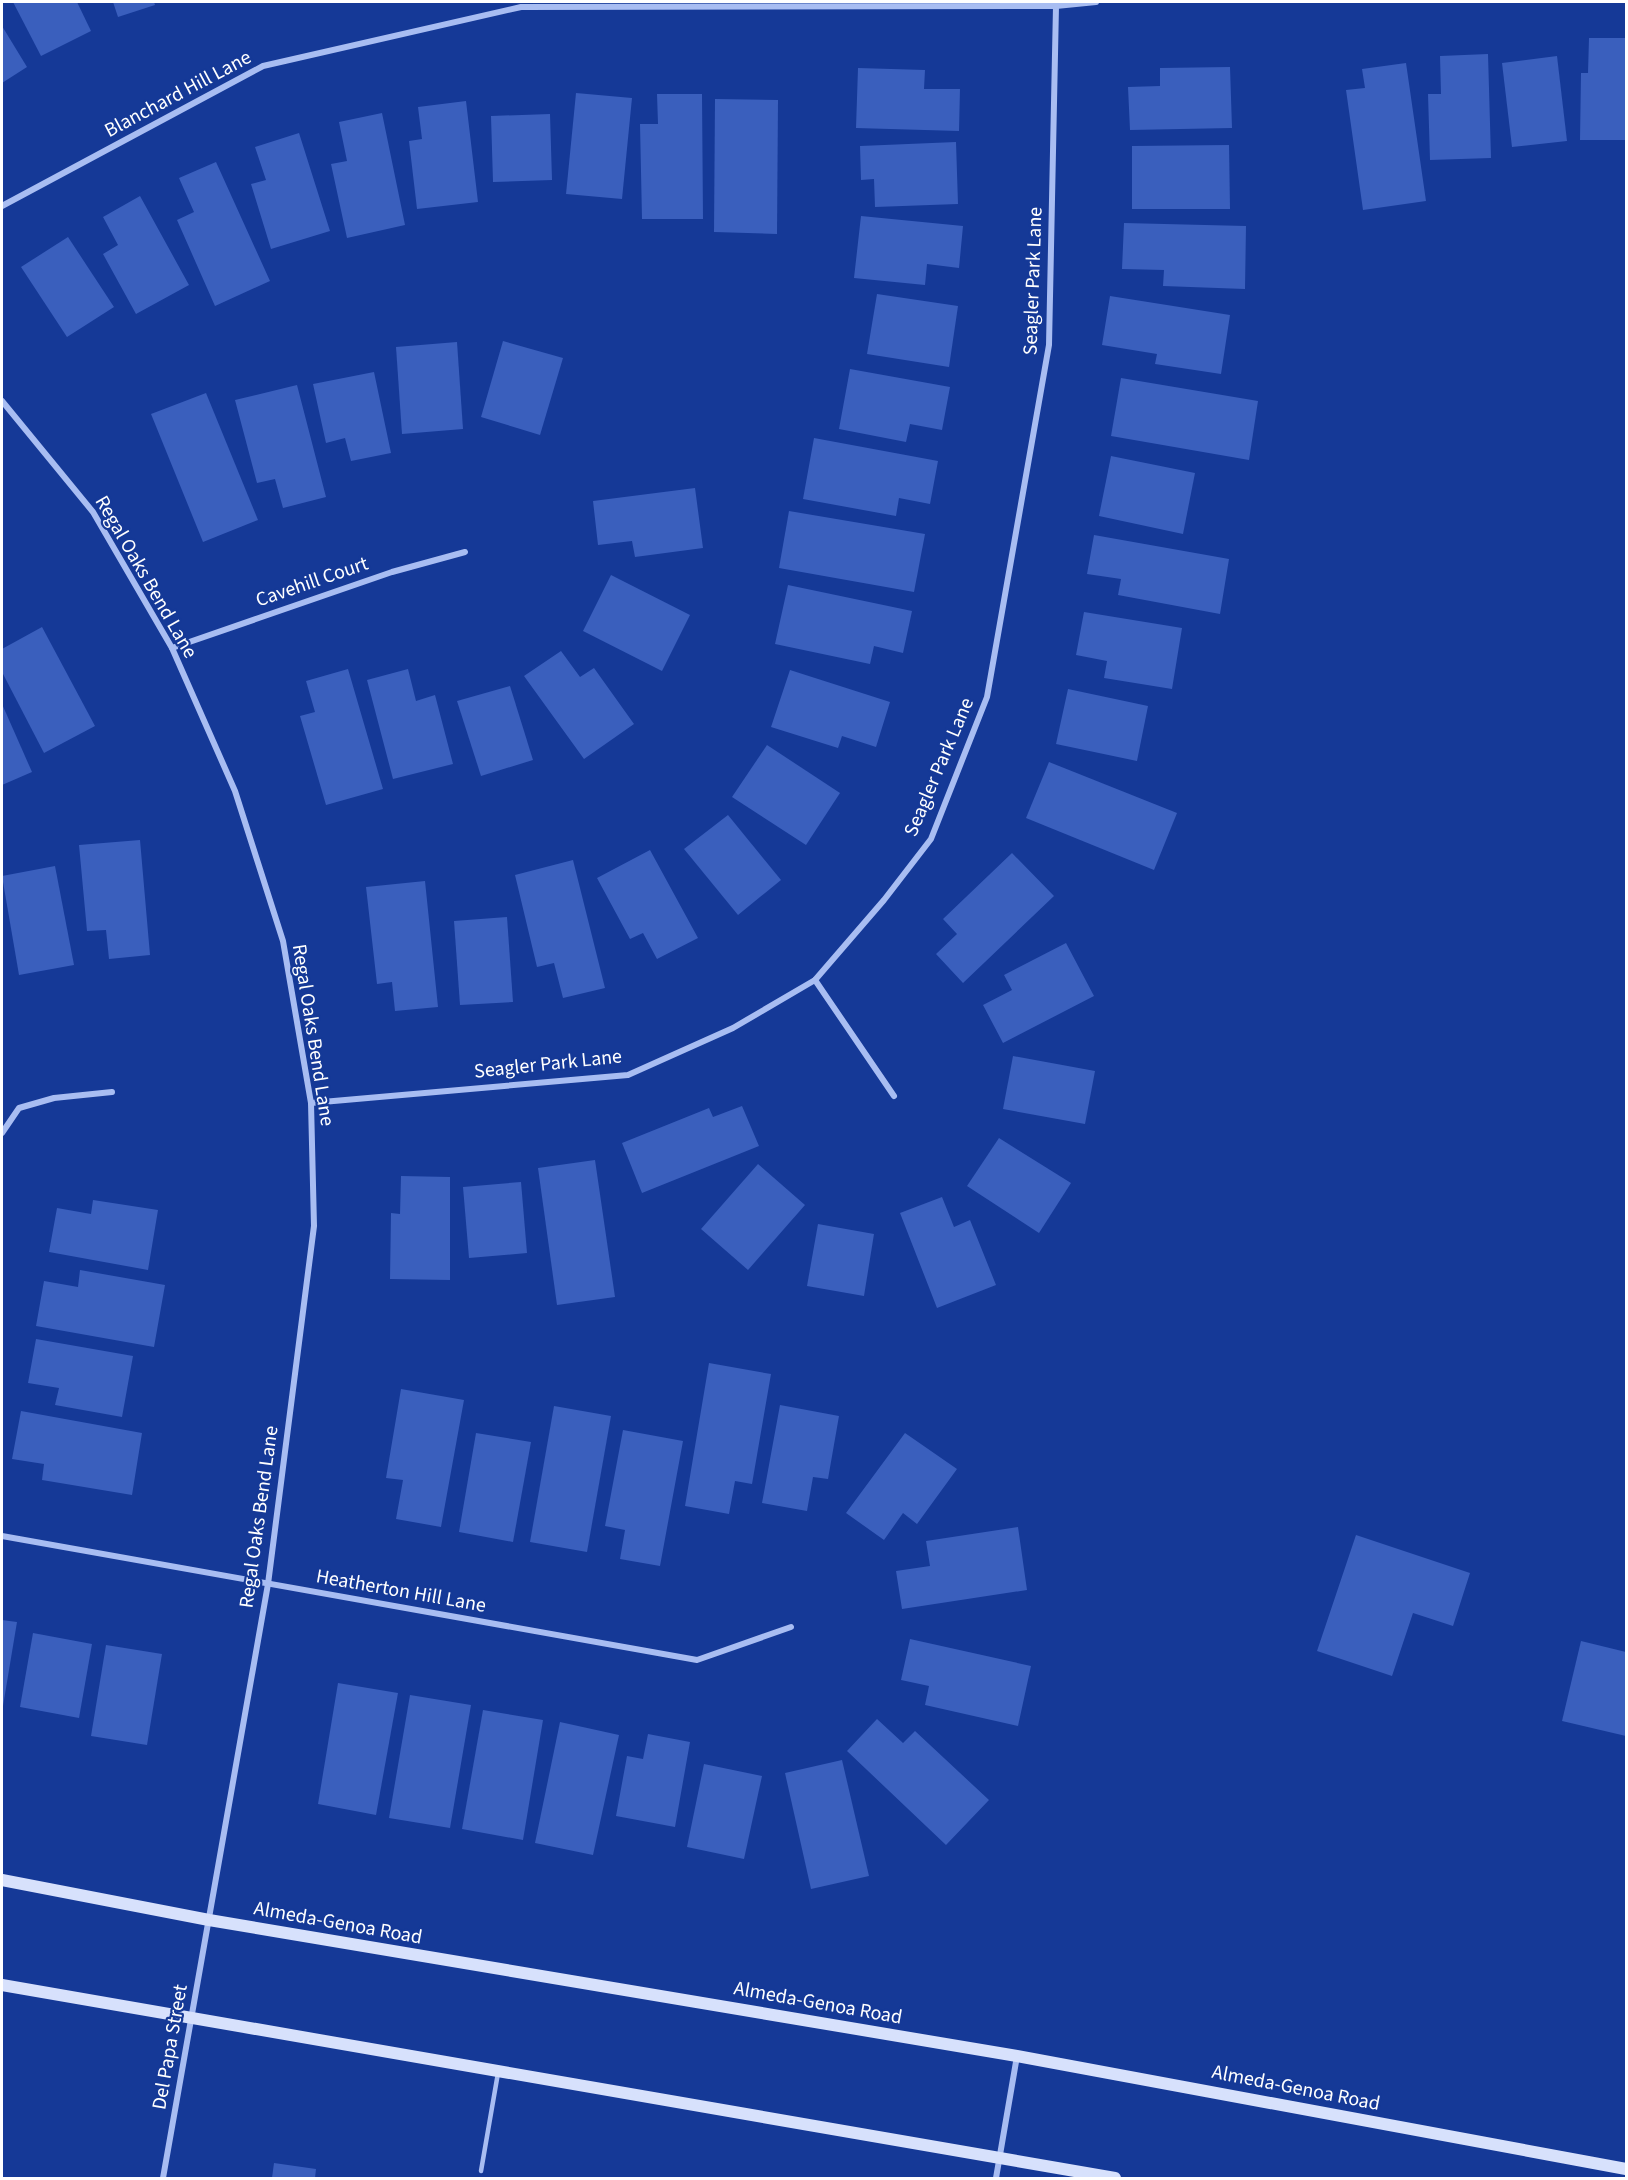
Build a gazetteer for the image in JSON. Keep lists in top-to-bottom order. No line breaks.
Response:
{"streets":{"main road":["Almeda-Genoa Road"],"street":["Blanchard Hill Lane","Seagler Park Lane","Regal Oaks Bend Lane","Cavehill Court","Heatherton Hill Lane","Del Papa Street"]},"crossings":[["Blanchard Hill Lane","Seagler Park Lane"],["Seagler Park Lane","Regal Oaks Bend Lane"],["Regal Oaks Bend Lane","Cavehill Court"],["Regal Oaks Bend Lane","Heatherton Hill Lane"],["Regal Oaks Bend Lane","Almeda-Genoa Road"],["Regal Oaks Bend Lane","Del Papa Street"],["Almeda-Genoa Road","Del Papa Street"]]}
